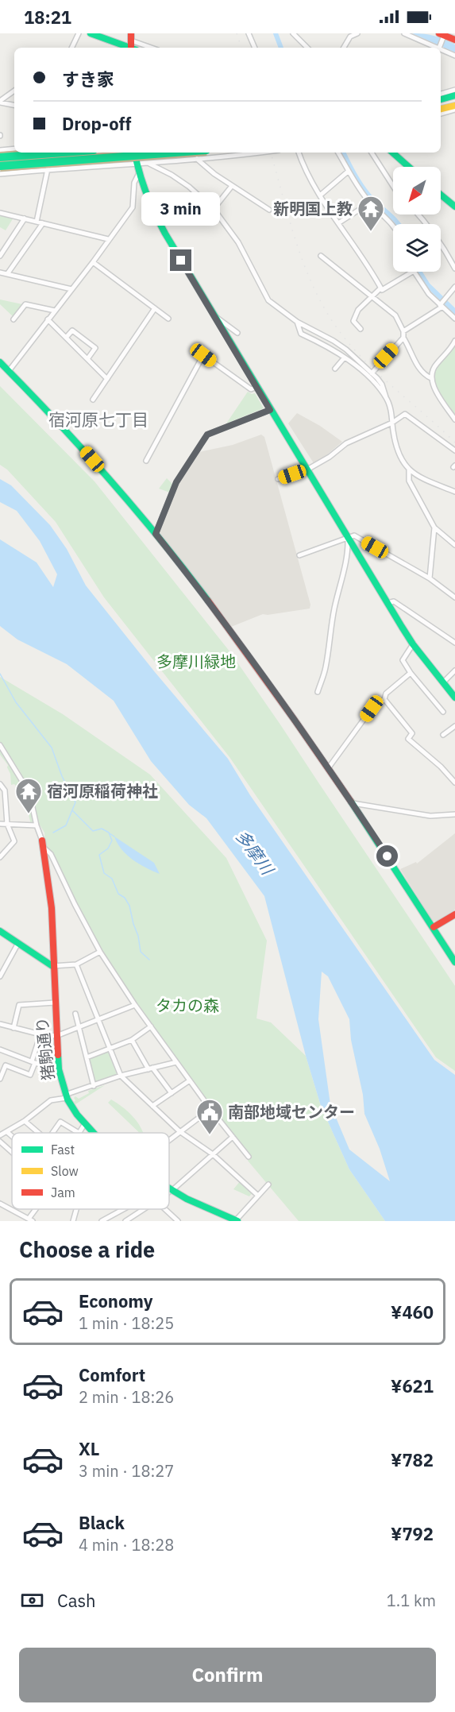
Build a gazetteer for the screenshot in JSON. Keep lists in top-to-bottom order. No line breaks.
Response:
{"streets":{"main road":["猪駒通り"]},"districts":["宿河原七丁目"],"water":["多摩川"],"parks":["多摩川緑地","タカの森"],"places":{"temple":["新明国上教","宿河原稲荷神社"],"public building":["南部地域センター"]},"legend":["Fast","Slow","Jam"],"north":"bottom left","page":{"status":"18:21","banner":["すき家","Drop-off"],"bubble":"3 min","heading":"Choose a ride","list":[{"name":"Economy","note":"1 min · 18:25","value":"¥460"},{"name":"Comfort","note":"2 min · 18:26","value":"¥621"},{"name":"XL","note":"3 min · 18:27","value":"¥782"},{"name":"Black","note":"4 min · 18:28","value":"¥792"}],"pay":["Cash","1.1 km"],"buttons":"Confirm"}}
